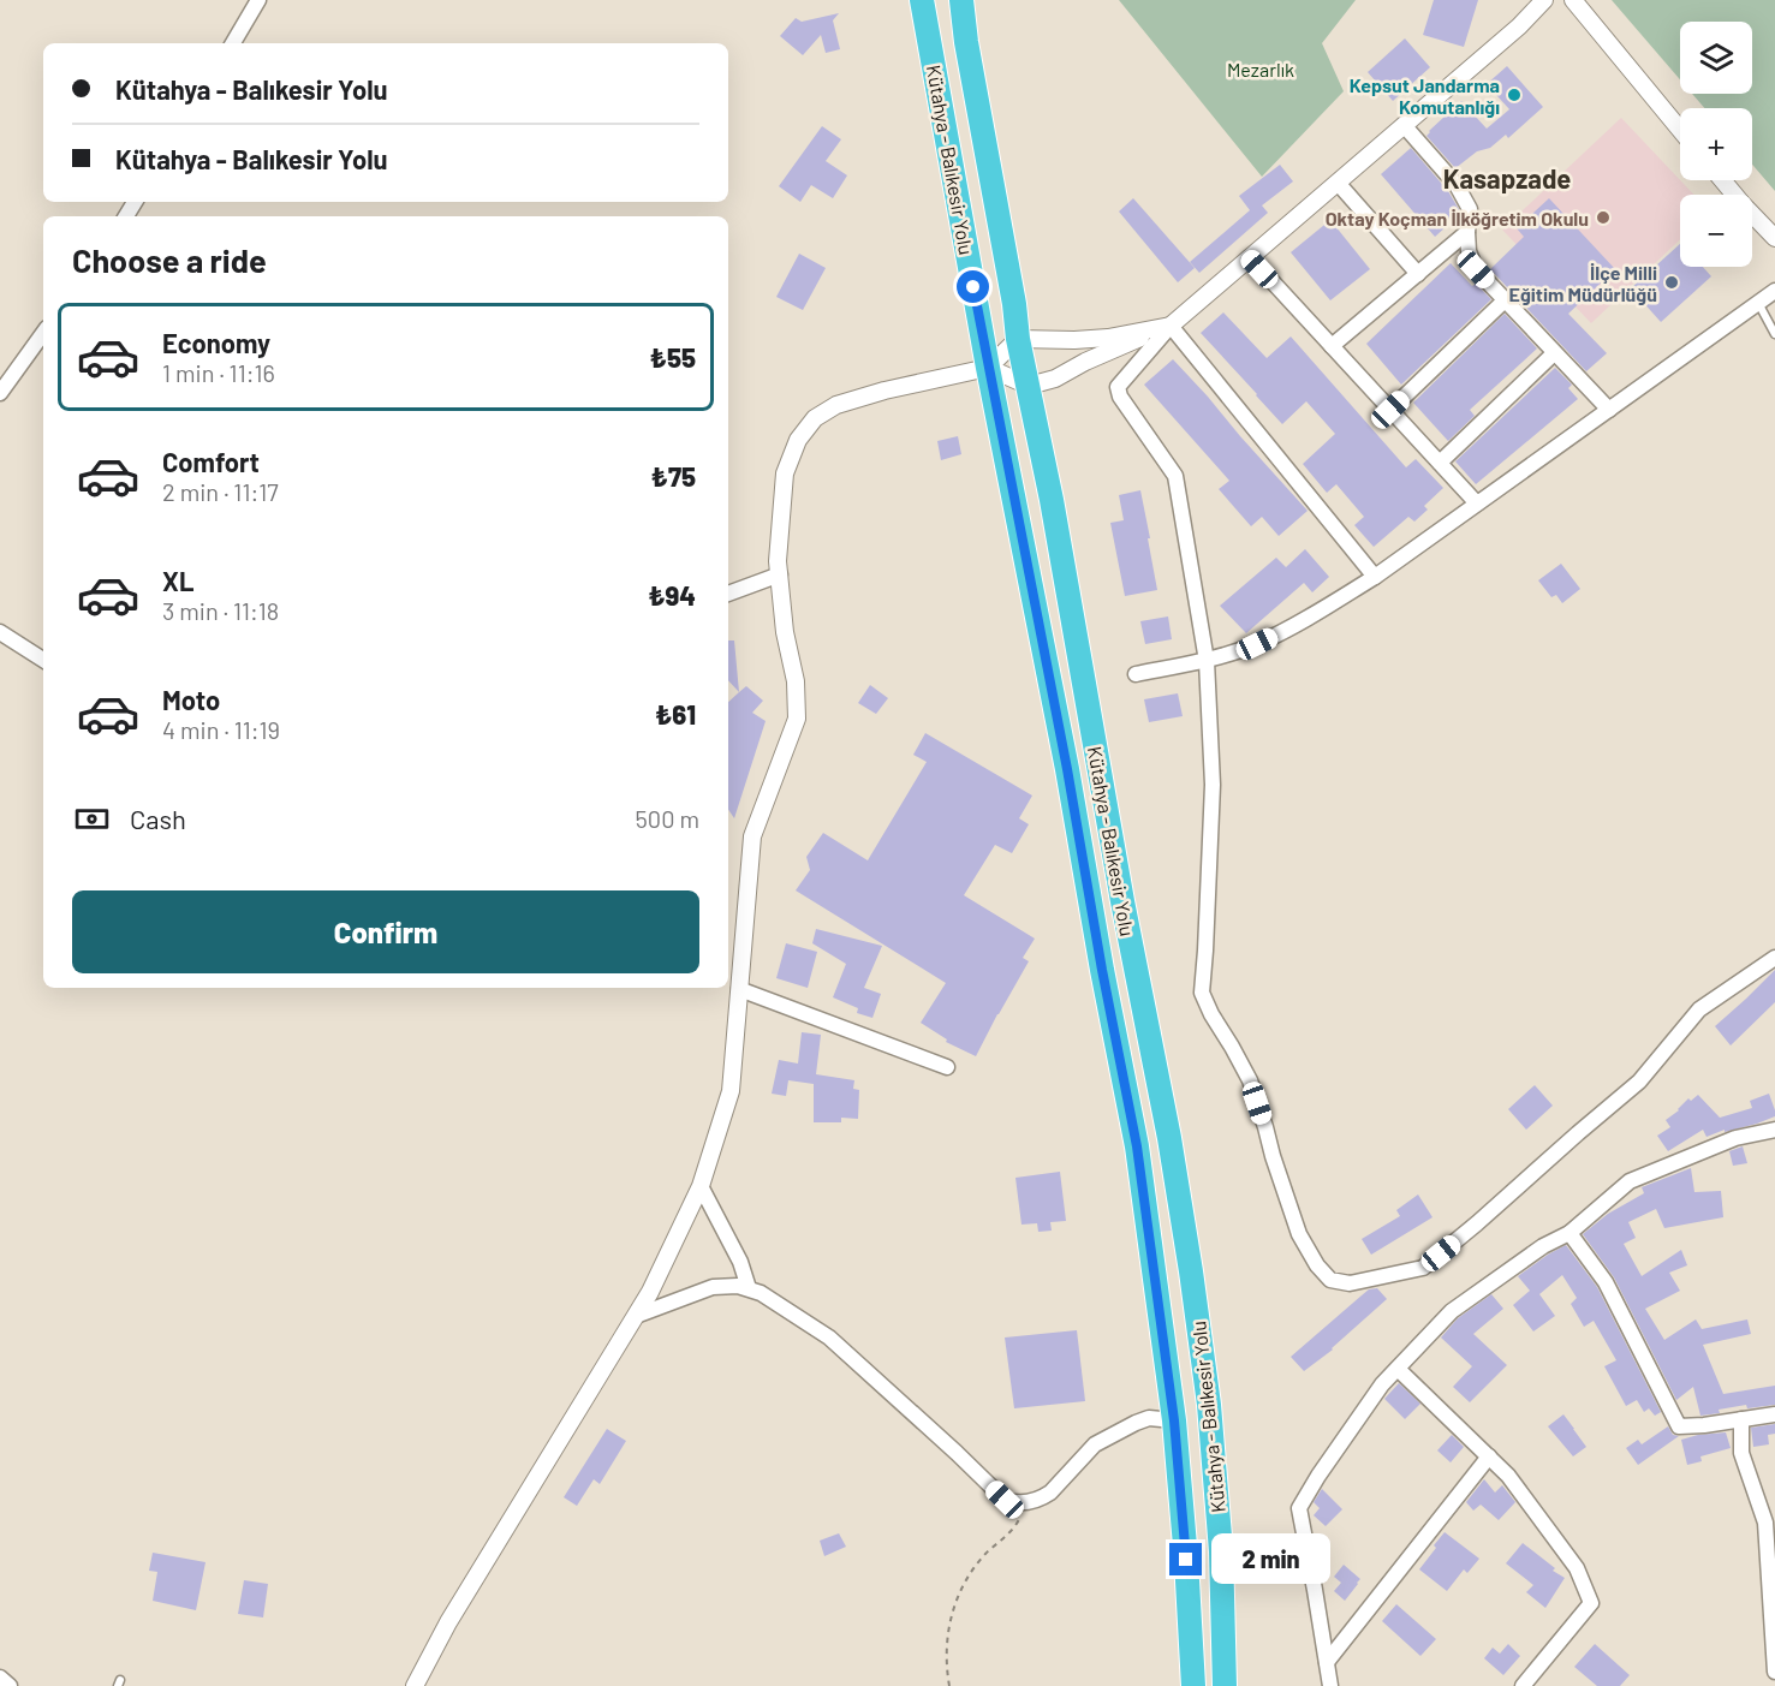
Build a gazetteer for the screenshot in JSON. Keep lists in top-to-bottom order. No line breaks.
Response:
{"streets":{"highway":["Kütahya - Balıkesir Yolu"]},"districts":["Kasapzade"],"parks":["Mezarlık"],"places":["Kepsut Jandarma Komutanlığı","Oktay Koçman İlköğretim Okulu","İlçe Milli Eğitim Müdürlüğü"],"page":{"map_buttons":["+","−"],"banner":["Kütahya - Balıkesir Yolu","Kütahya - Balıkesir Yolu"],"heading":"Choose a ride","list":[{"name":"Economy","note":"1 min · 11:16","value":"₺55"},{"name":"Comfort","note":"2 min · 11:17","value":"₺75"},{"name":"XL","note":"3 min · 11:18","value":"₺94"},{"name":"Moto","note":"4 min · 11:19","value":"₺61"}],"pay":["Cash","500 m"],"buttons":"Confirm","bubble":"2 min"}}
